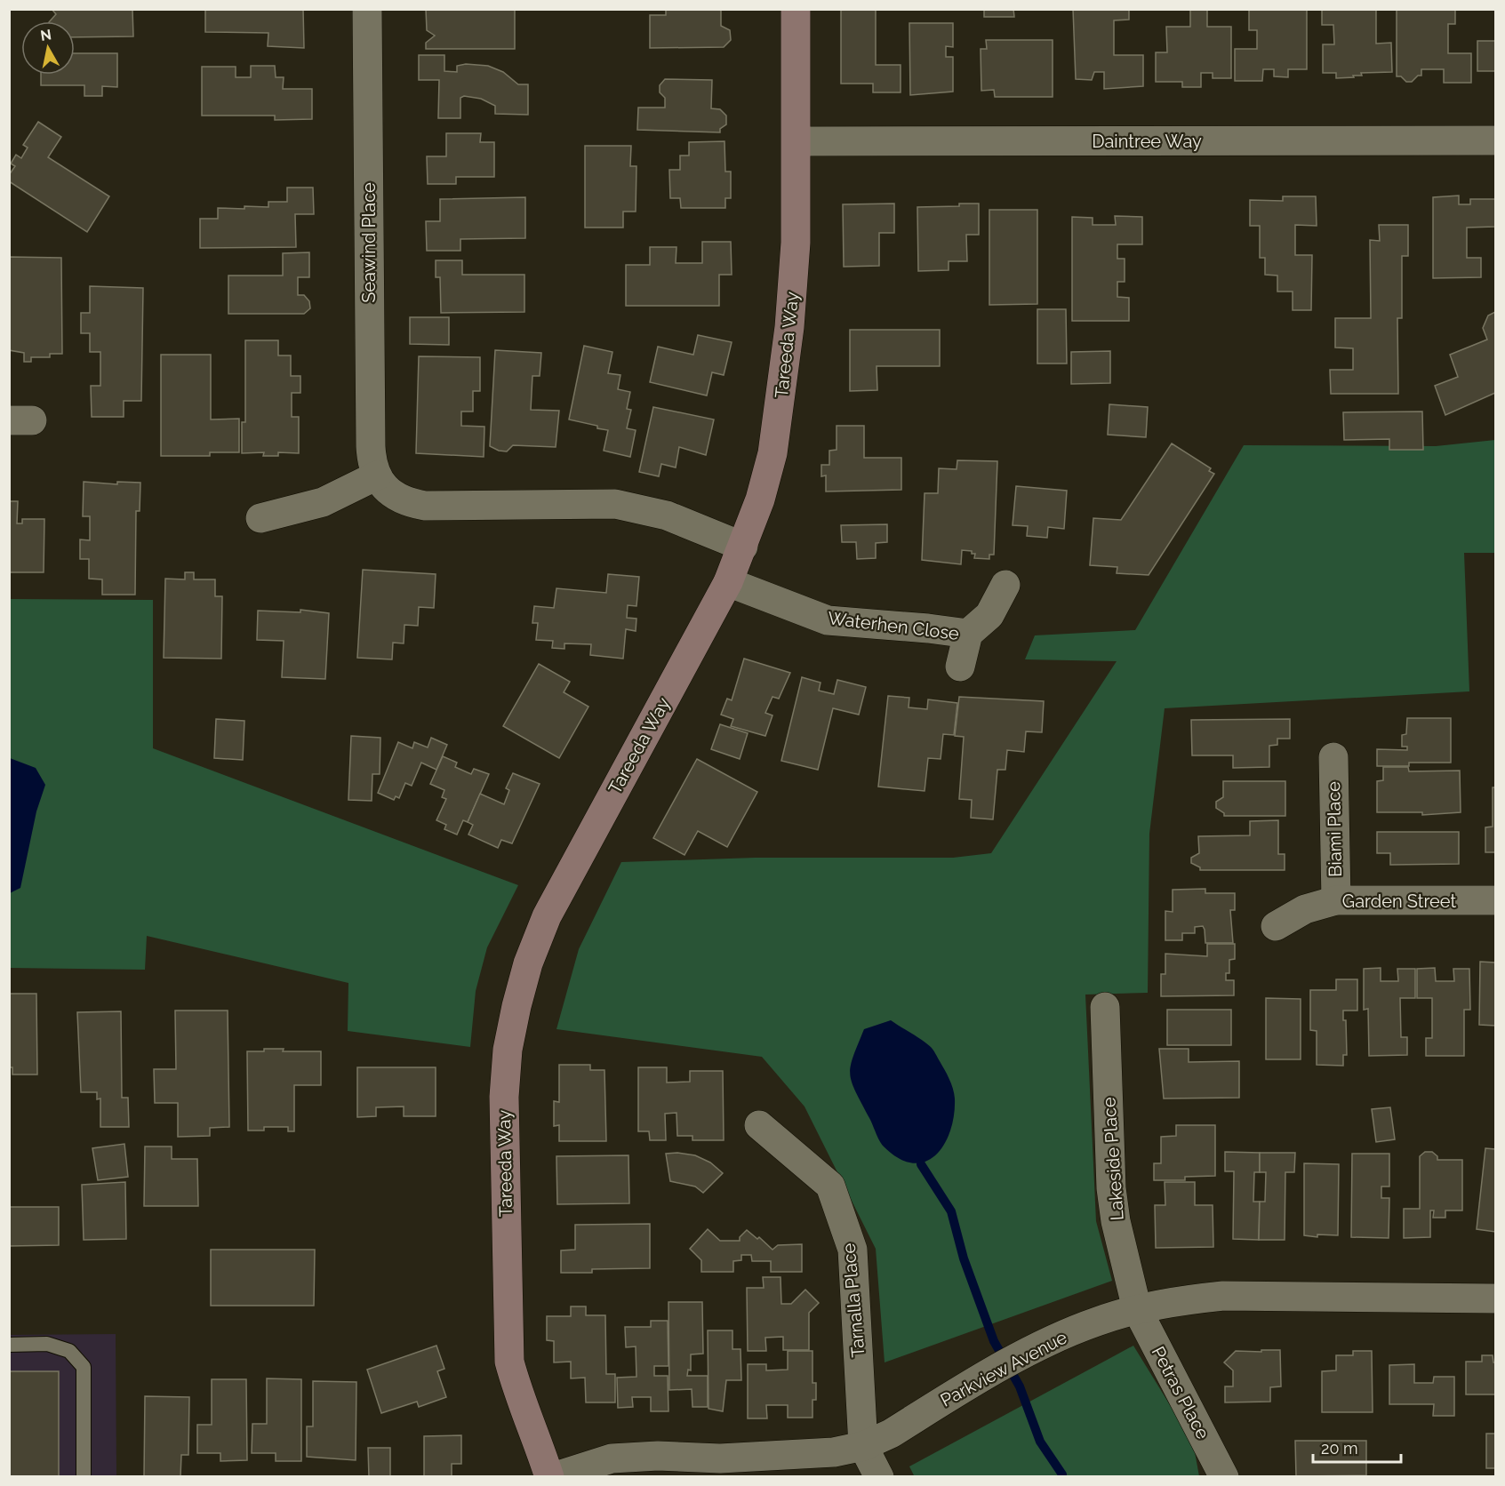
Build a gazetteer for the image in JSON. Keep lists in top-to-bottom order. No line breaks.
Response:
{"streets":{"street":["Daintree Way","Seawind Place","Tareeda Way","Waterhen Close","Biami Place","Garden Street","Lakeside Place","Tarnalla Place","Parkview Avenue","Petras Place"]},"crossings":[["Daintree Way","Tareeda Way"],["Seawind Place","Tareeda Way"],["Tareeda Way","Waterhen Close"],["Biami Place","Garden Street"],["Lakeside Place","Parkview Avenue"],["Lakeside Place","Petras Place"],["Tarnalla Place","Parkview Avenue"],["Parkview Avenue","Petras Place"]],"scale_bar":"20 m","north":"top"}
